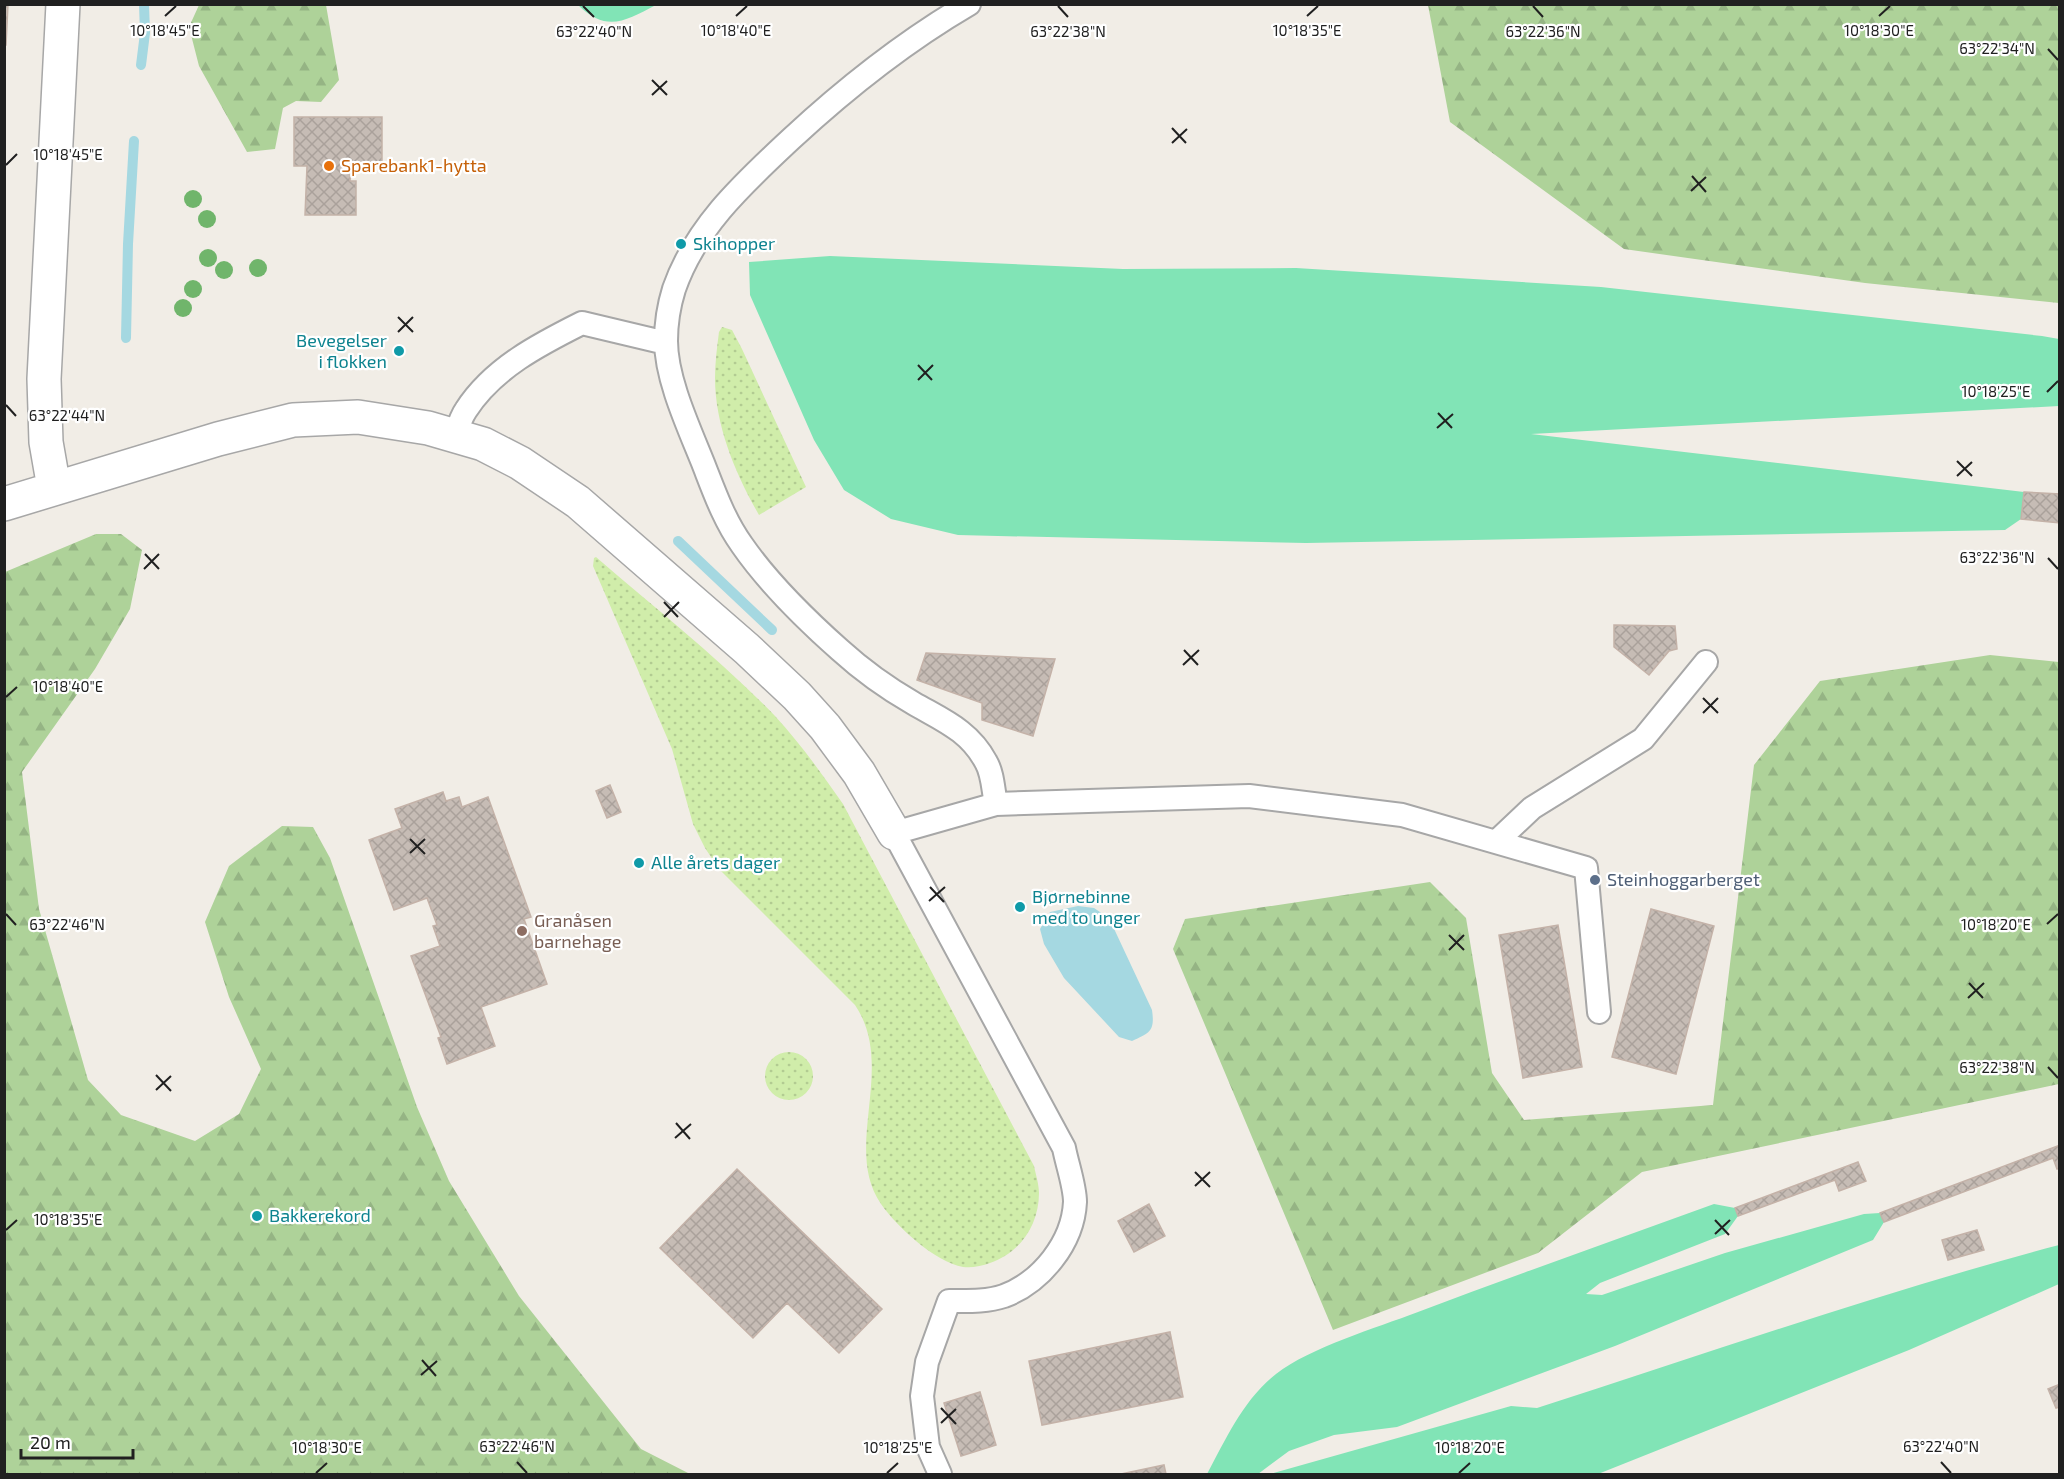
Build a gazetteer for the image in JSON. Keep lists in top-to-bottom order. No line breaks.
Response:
{"places":["Sparebank1-hytta","Skihopper","Bevegelser i flokken","Alle årets dager","Steinhoggarberget","Bjørnebinne med to unger","Granåsen barnehage","Bakkerekord"],"scale_bar":"20 m","coordinates":["10°18'45\"E","10°18'40\"E","10°18'35\"E","10°18'30\"E","63°22'40\"N","63°22'38\"N","63°22'36\"N","63°22'34\"N","10°18'25\"E","63°22'44\"N","10°18'20\"E","63°22'46\"N"]}
